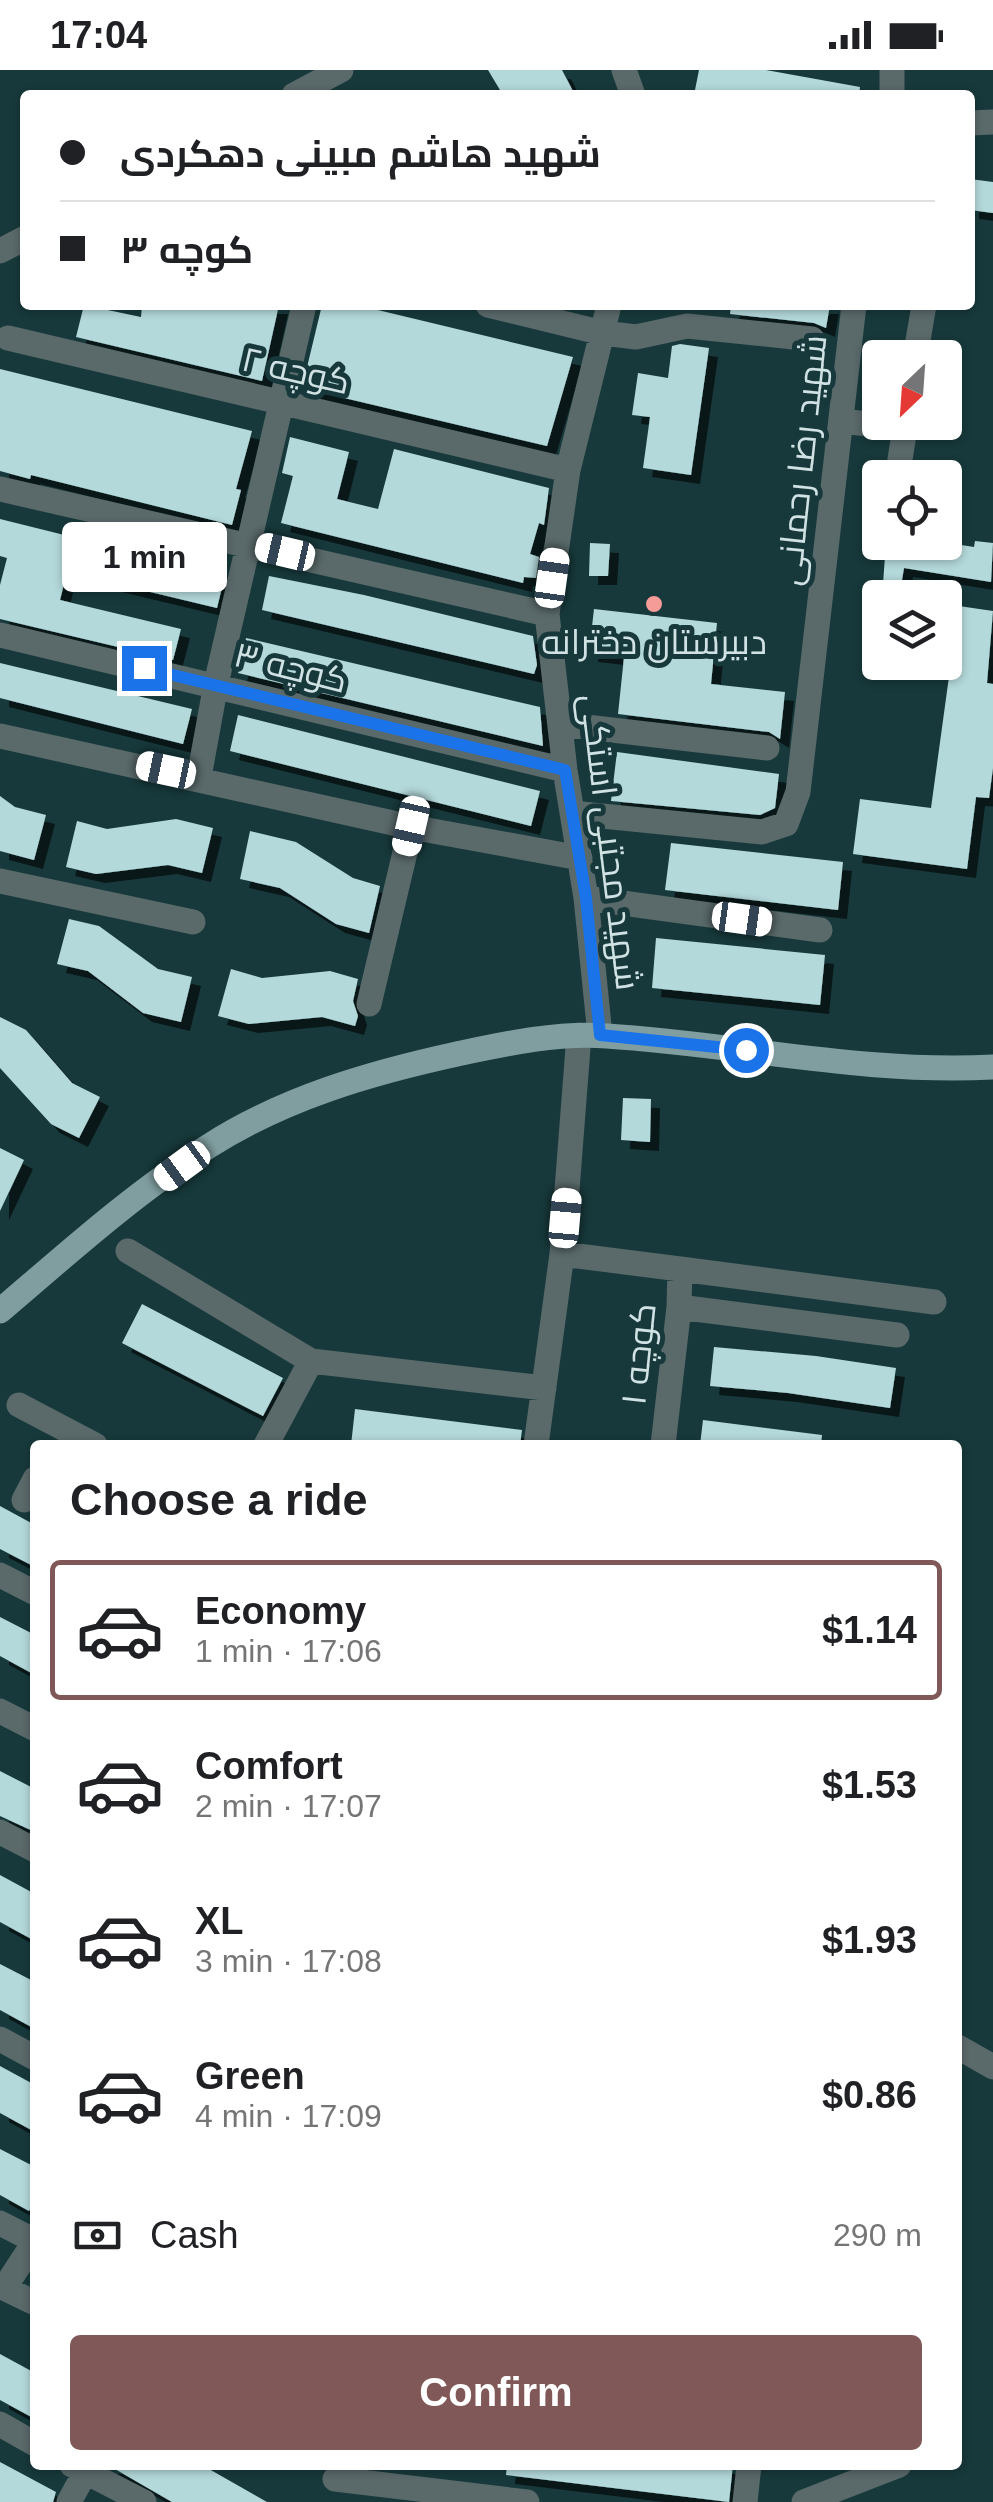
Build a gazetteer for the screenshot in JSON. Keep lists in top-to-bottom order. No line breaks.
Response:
{"streets":{"street":["کوچه ۲","شهید رضا رحمانی","کوچه ۳","شهید مجتبی استکی","کوچه ۱"]},"crossings":[["کوچه ۲","شهید مجتبی استکی"],["شهید رضا رحمانی","شهید مجتبی استکی"],["کوچه ۳","شهید مجتبی استکی"],["شهید مجتبی استکی","کوچه ۱"]],"places":["دبیرستان دخترانه"],"north":"bottom left","page":{"status":"17:04","banner":["شهید هاشم مبینی دهکردی","کوچه ۳"],"bubble":"1 min","heading":"Choose a ride","list":[{"name":"Economy","note":"1 min · 17:06","value":"$1.14"},{"name":"Comfort","note":"2 min · 17:07","value":"$1.53"},{"name":"XL","note":"3 min · 17:08","value":"$1.93"},{"name":"Green","note":"4 min · 17:09","value":"$0.86"}],"pay":["Cash","290 m"],"buttons":"Confirm"}}
